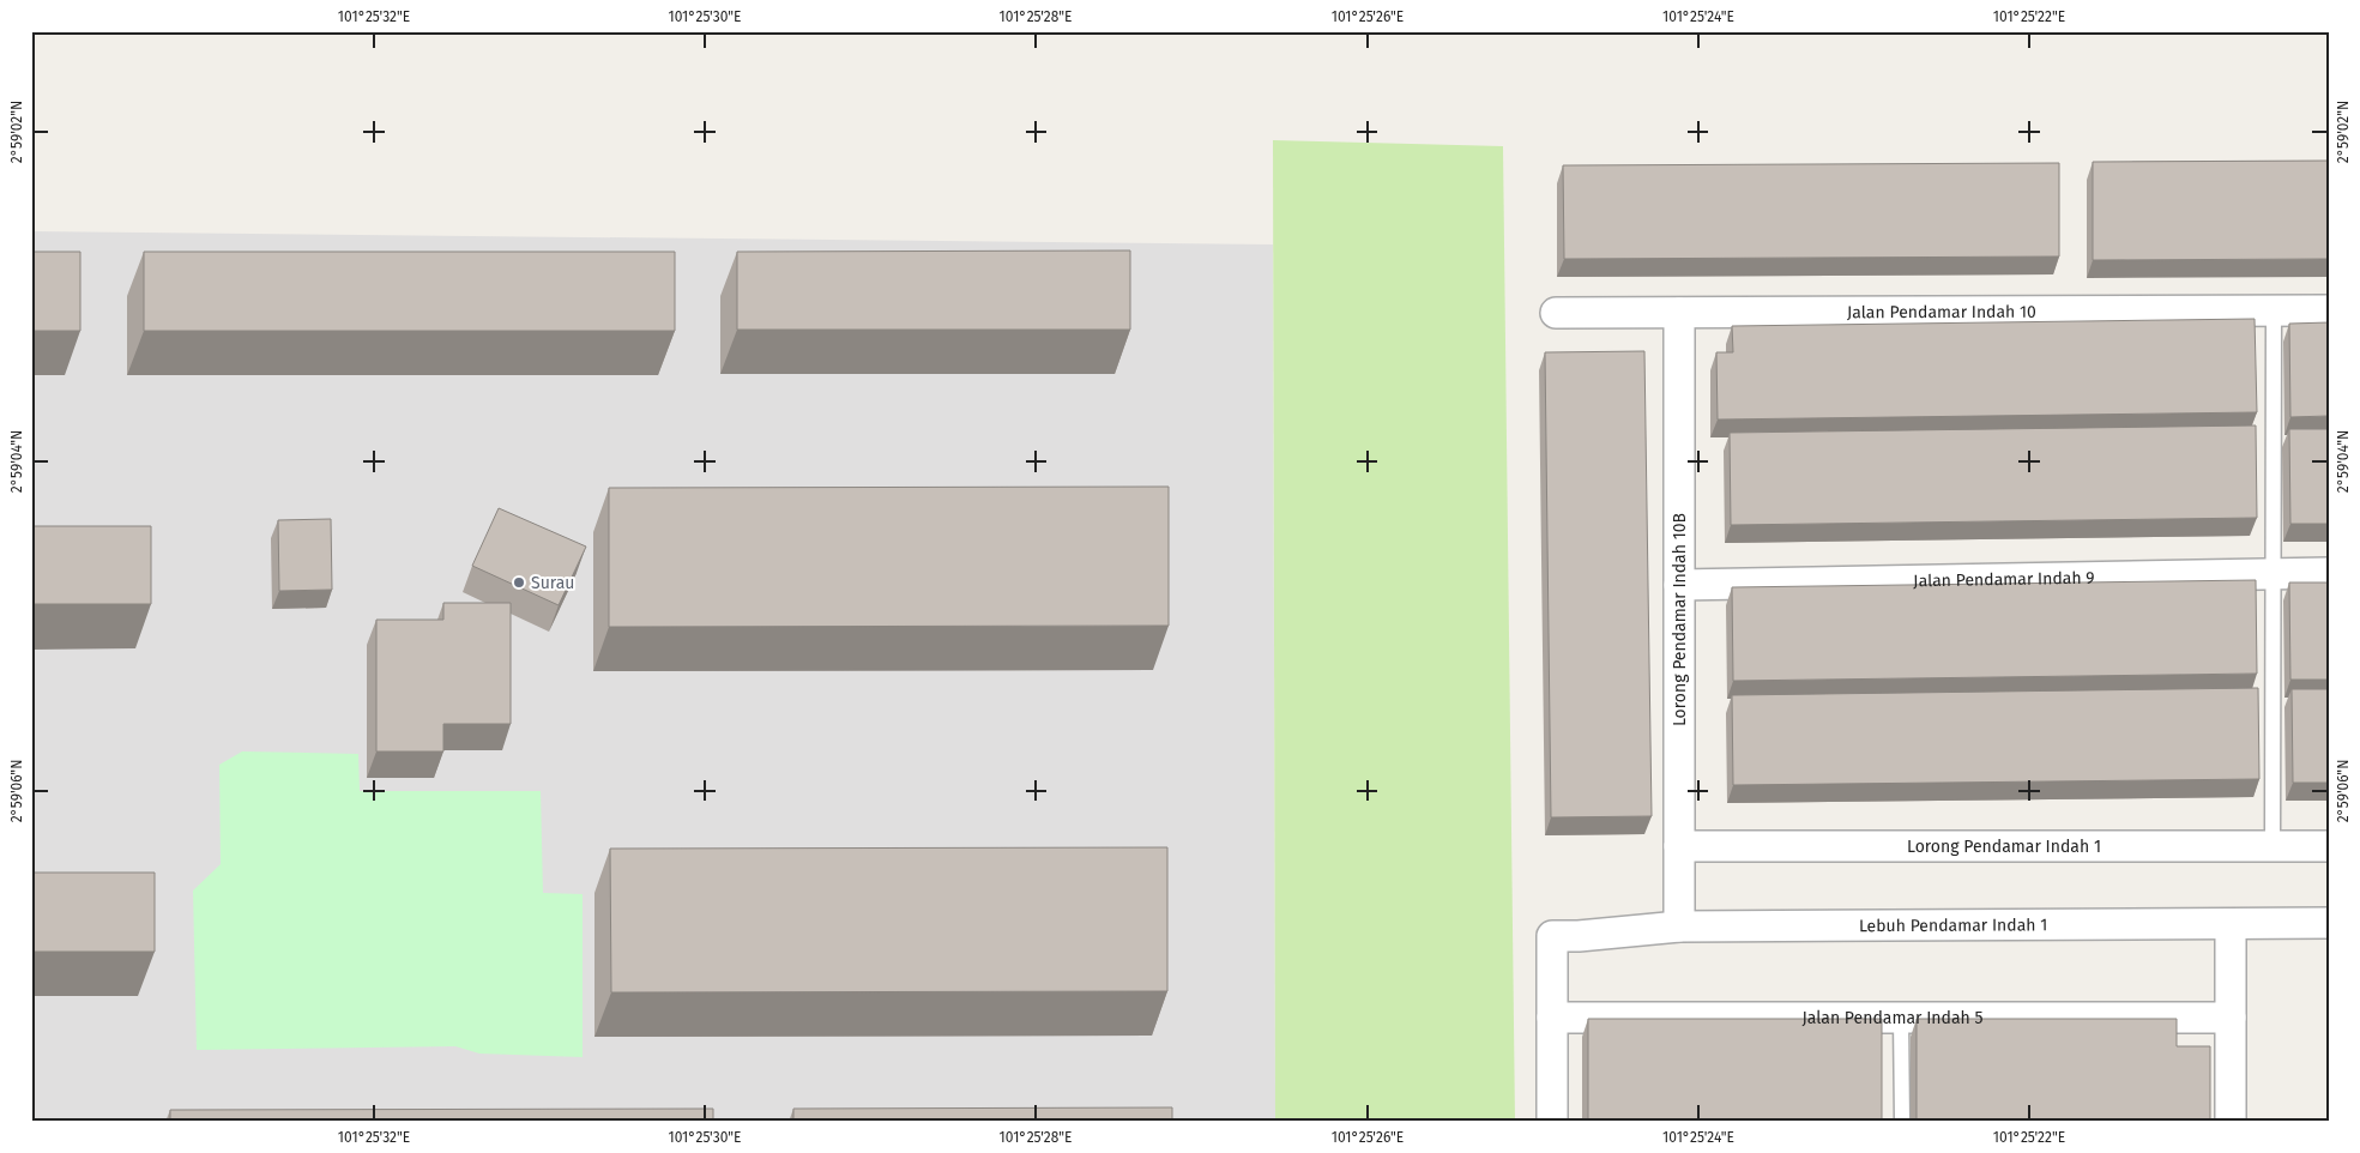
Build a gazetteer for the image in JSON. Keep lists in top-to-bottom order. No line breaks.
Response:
{"streets":{"street":["Jalan Pendamar Indah 10","Jalan Pendamar Indah 9","Lorong Pendamar Indah 10B","Lorong Pendamar Indah 1","Lebuh Pendamar Indah 1","Jalan Pendamar Indah 5"]},"crossings":[["Jalan Pendamar Indah 10","Lorong Pendamar Indah 10B"],["Jalan Pendamar Indah 9","Lorong Pendamar Indah 10B"],["Lorong Pendamar Indah 10B","Lorong Pendamar Indah 1"],["Lorong Pendamar Indah 10B","Lebuh Pendamar Indah 1"],["Lebuh Pendamar Indah 1","Jalan Pendamar Indah 5"]],"places":["Surau"],"coordinates":["101°25'32\"E","101°25'30\"E","101°25'28\"E","101°25'26\"E","101°25'24\"E","101°25'22\"E","2°59'02\"N","2°59'04\"N","2°59'06\"N"]}
